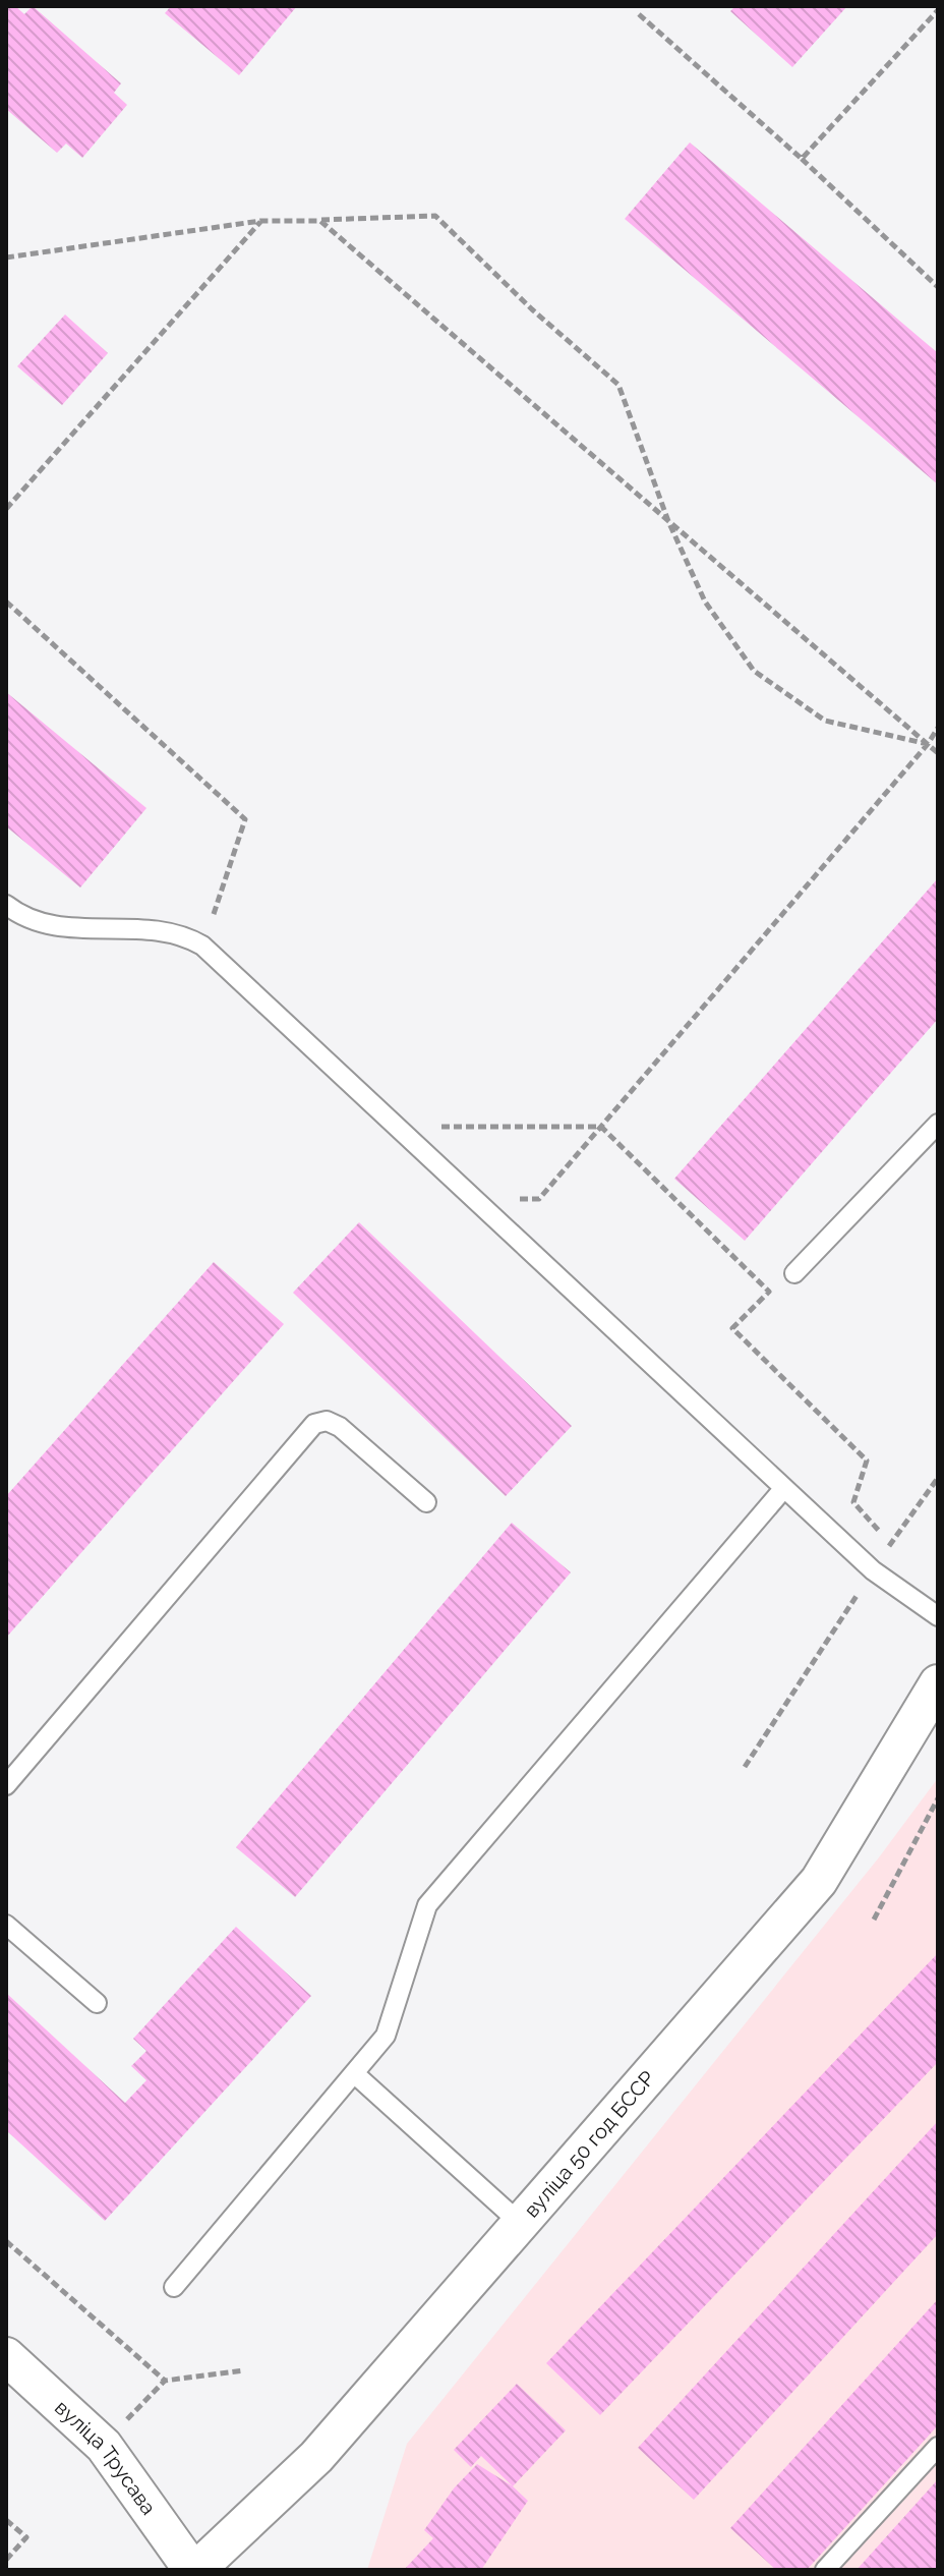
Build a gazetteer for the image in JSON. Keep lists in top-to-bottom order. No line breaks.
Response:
{"streets":{"street":["вуліца 50 год БССР","вуліца Трусава"]},"crossings":[["вуліца 50 год БССР","вуліца Трусава"]]}
